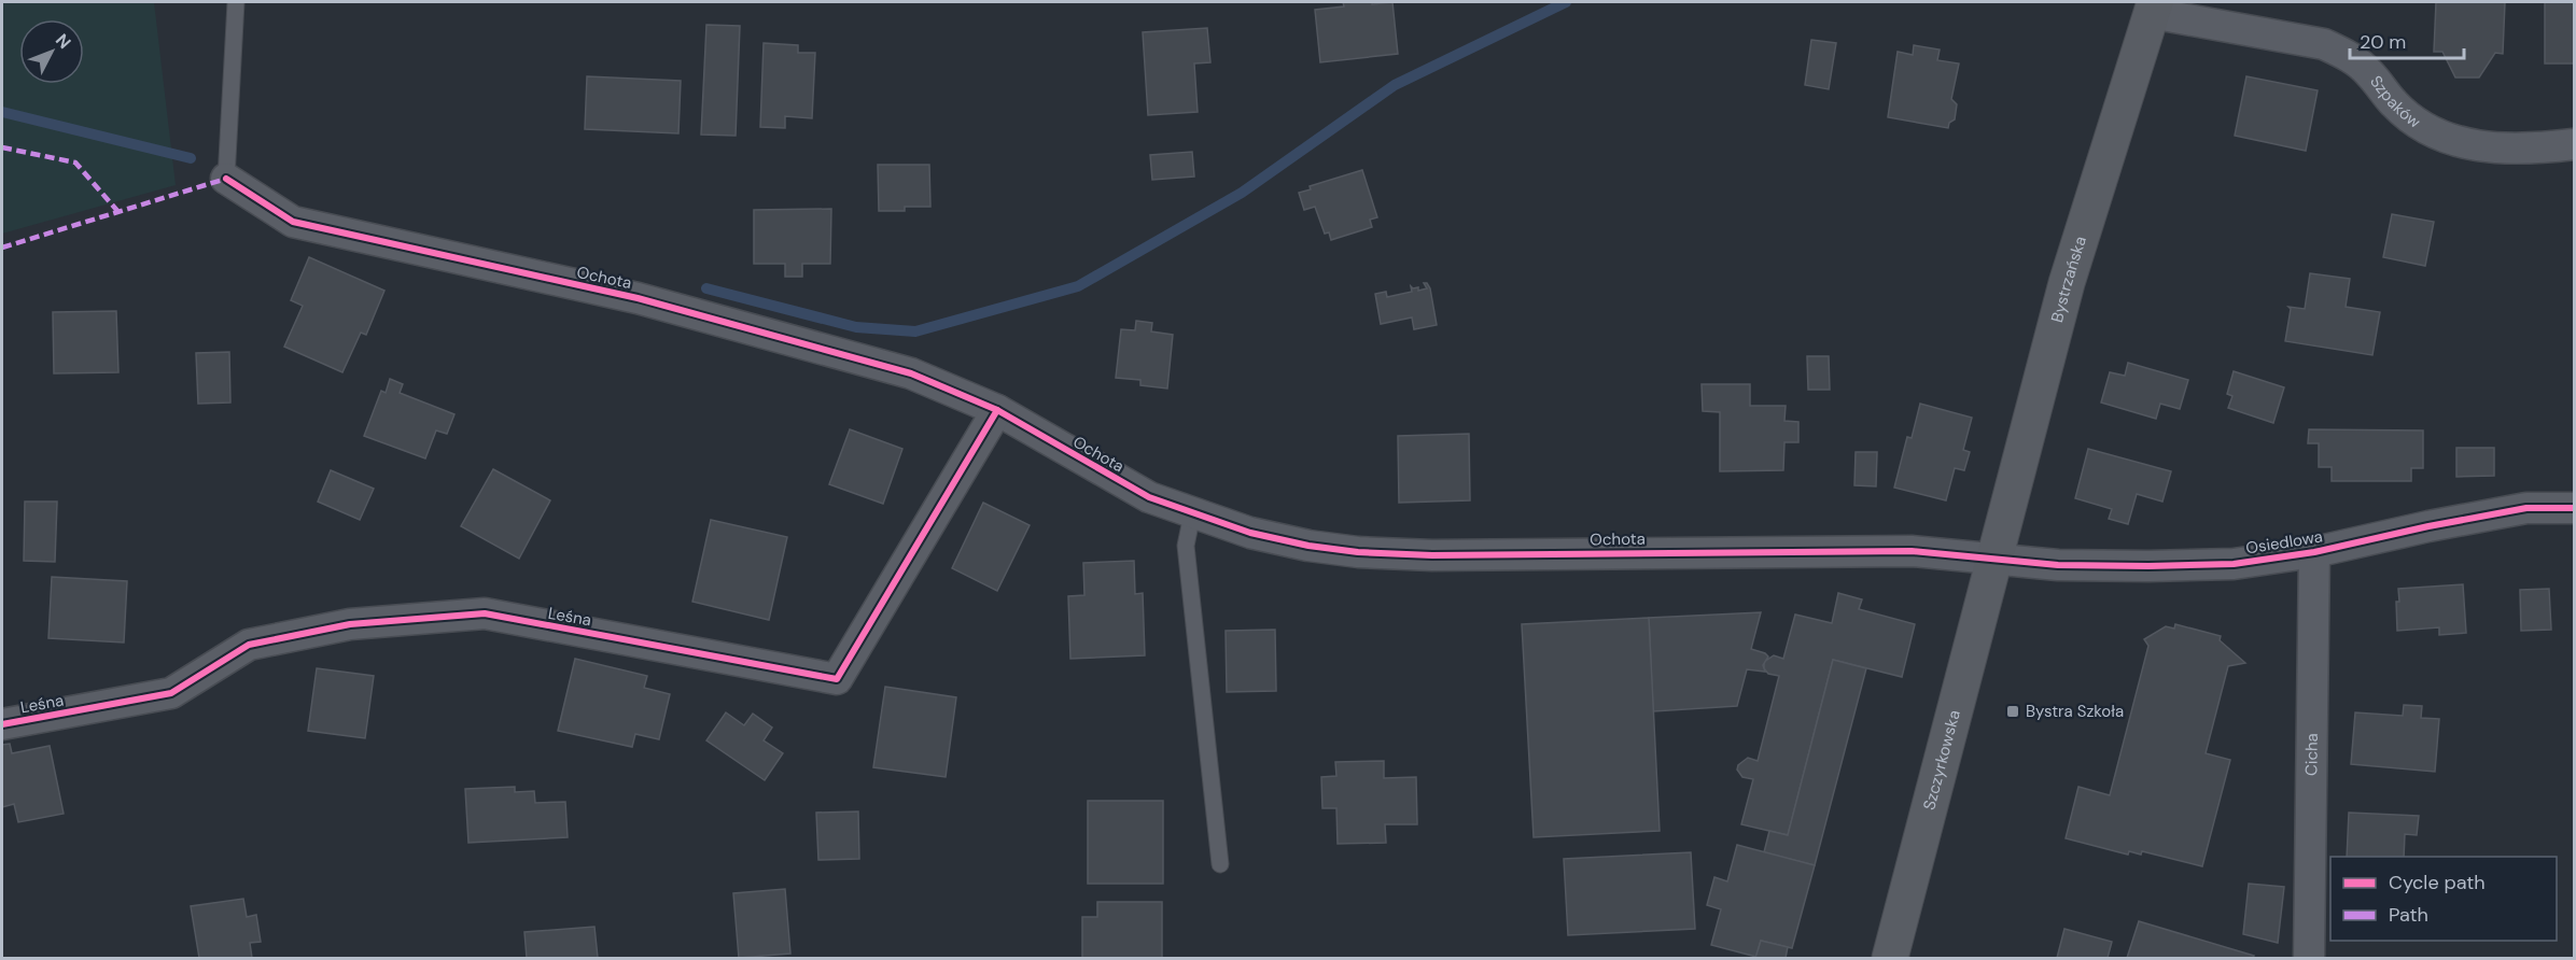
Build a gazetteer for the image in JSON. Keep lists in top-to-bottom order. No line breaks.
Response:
{"streets":{"main road":["Bystrzańska","Szczyrkowska"],"street":["Szpaków","Ochota","Osiedlowa","Leśna","Cicha"]},"crossings":[["Szpaków","Bystrzańska"],["Ochota","Bystrzańska"],["Ochota","Osiedlowa"],["Ochota","Leśna"],["Ochota","Szczyrkowska"],["Bystrzańska","Osiedlowa"],["Bystrzańska","Szczyrkowska"],["Osiedlowa","Cicha"],["Osiedlowa","Szczyrkowska"]],"places":{"transit":["Bystra Szkoła"]},"legend":["Cycle path","Path"],"scale_bar":"20 m","north":"top right"}
